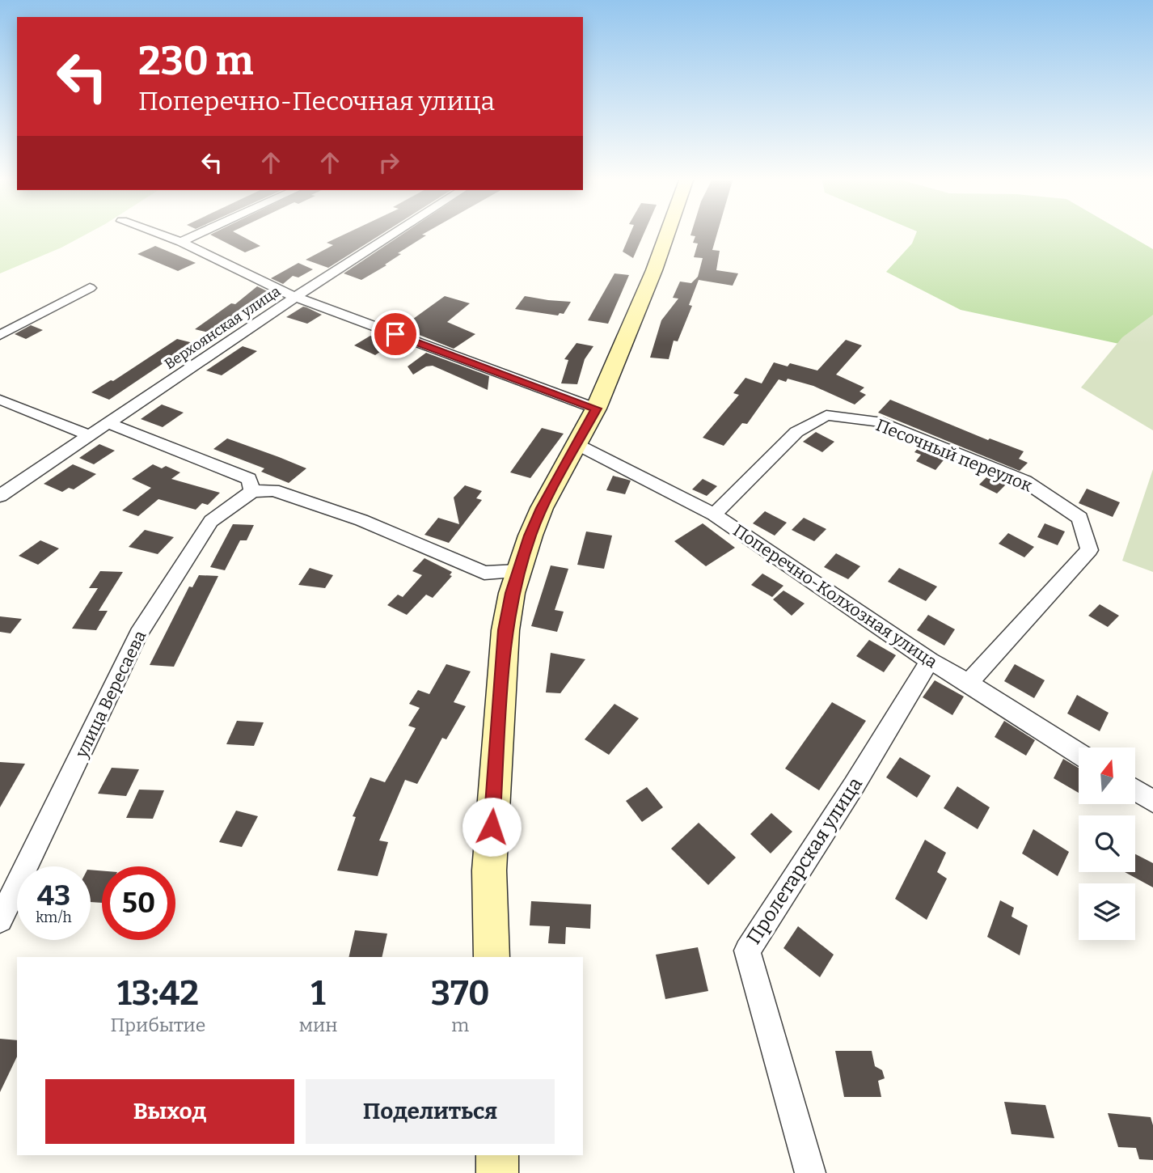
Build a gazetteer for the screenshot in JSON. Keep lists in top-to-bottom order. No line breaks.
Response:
{"streets":{"street":["Верхоянская улица","Песочный переулок","Поперечно-Колхозная улица","улица Вересаева","Пролетарская улица"]},"crossings":[["Песочный переулок","Поперечно-Колхозная улица"],["Поперечно-Колхозная улица","Пролетарская улица"]],"north":"top","page":{"turn":["230 m","Поперечно-Песочная улица"],"speed":"43 km/h","limit":"50","eta":["13:42","Прибытие","1","мин","370","m"],"buttons":["Выход","Поделиться"]}}
